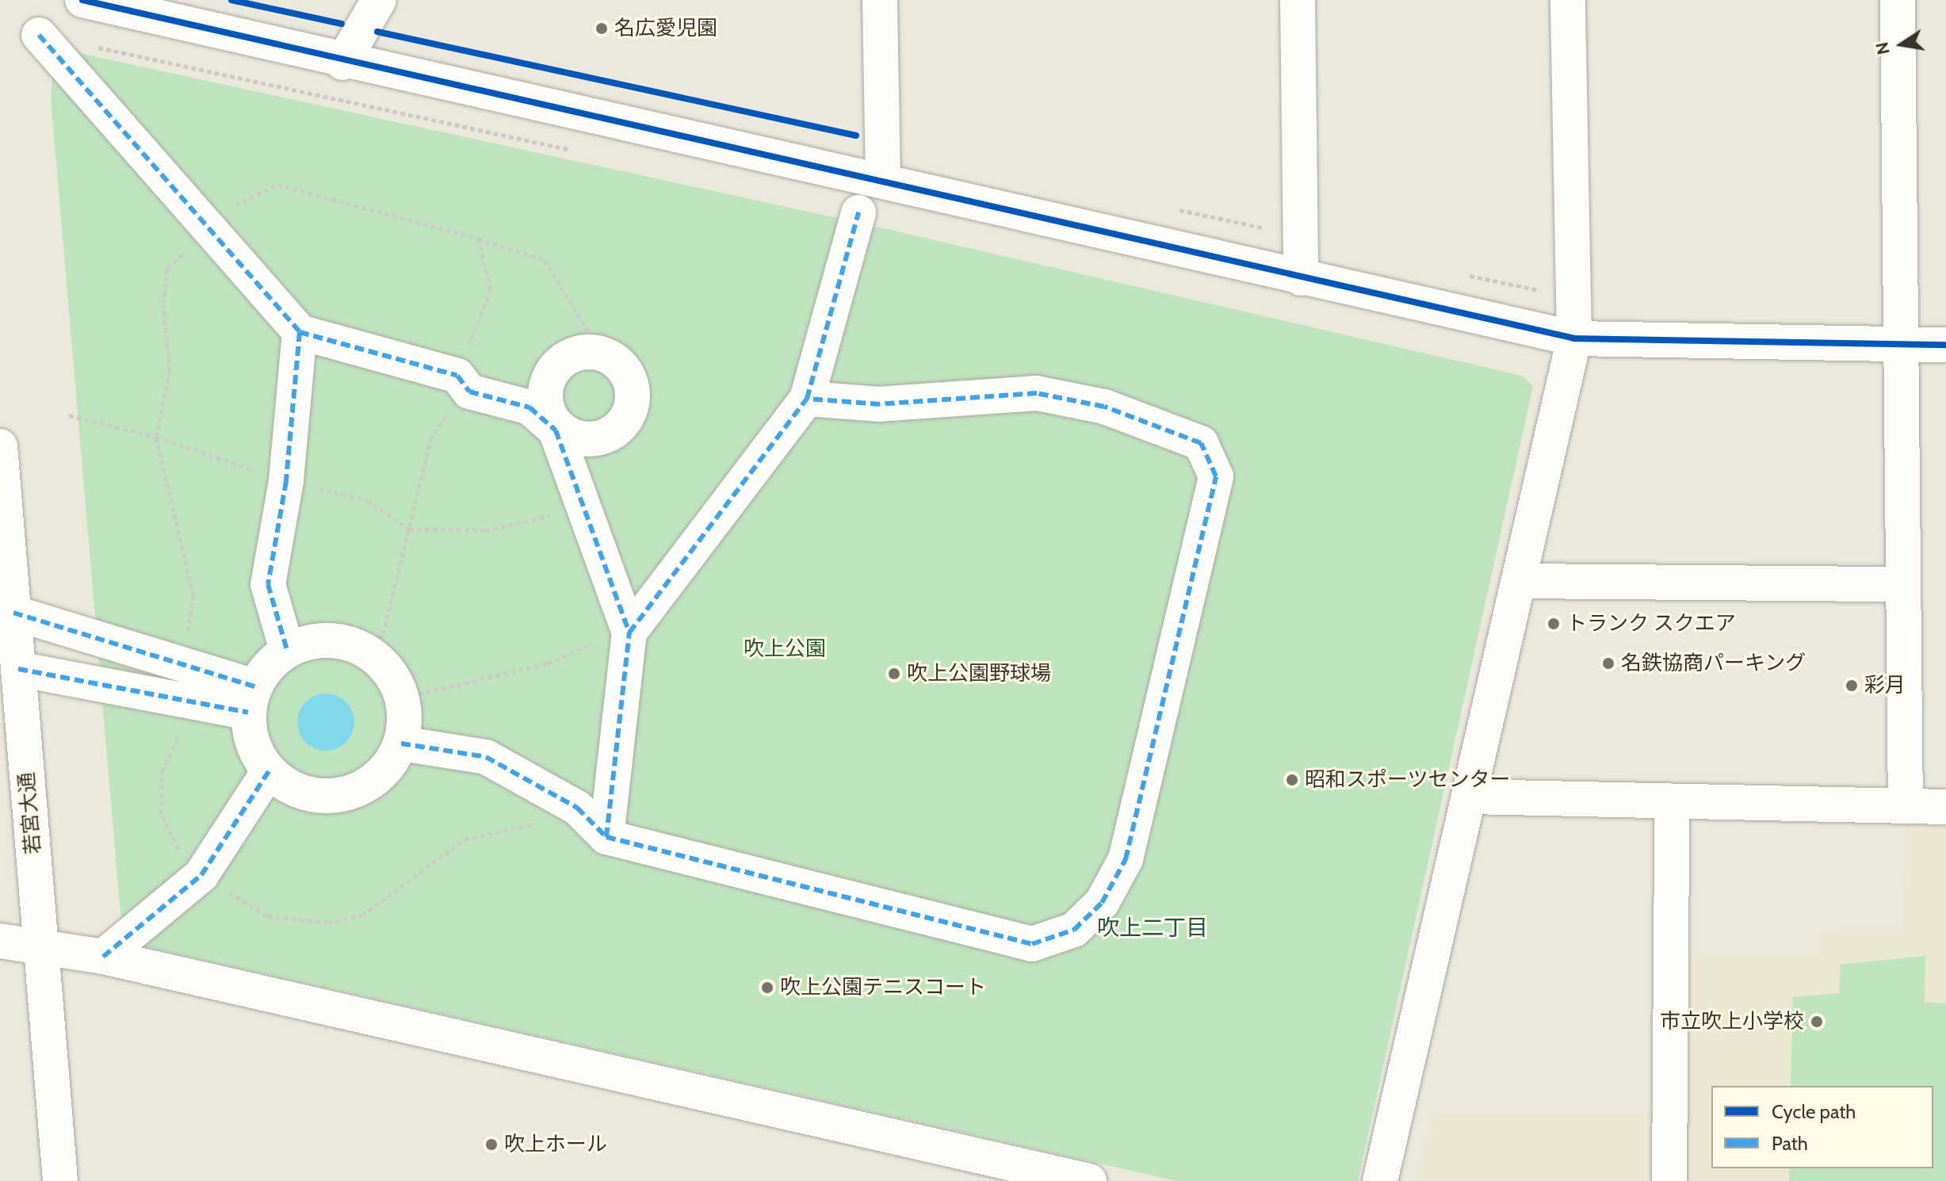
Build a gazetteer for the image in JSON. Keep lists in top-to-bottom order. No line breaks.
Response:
{"streets":{"street":["若宮大通"]},"districts":["吹上二丁目"],"parks":["吹上公園"],"places":["名広愛児園","トランク スクエア","名鉄協商パーキング","吹上公園野球場","彩月","昭和スポーツセンター","吹上公園テニスコート","市立吹上小学校","吹上ホール"],"legend":["Cycle path","Path"],"north":"left"}
